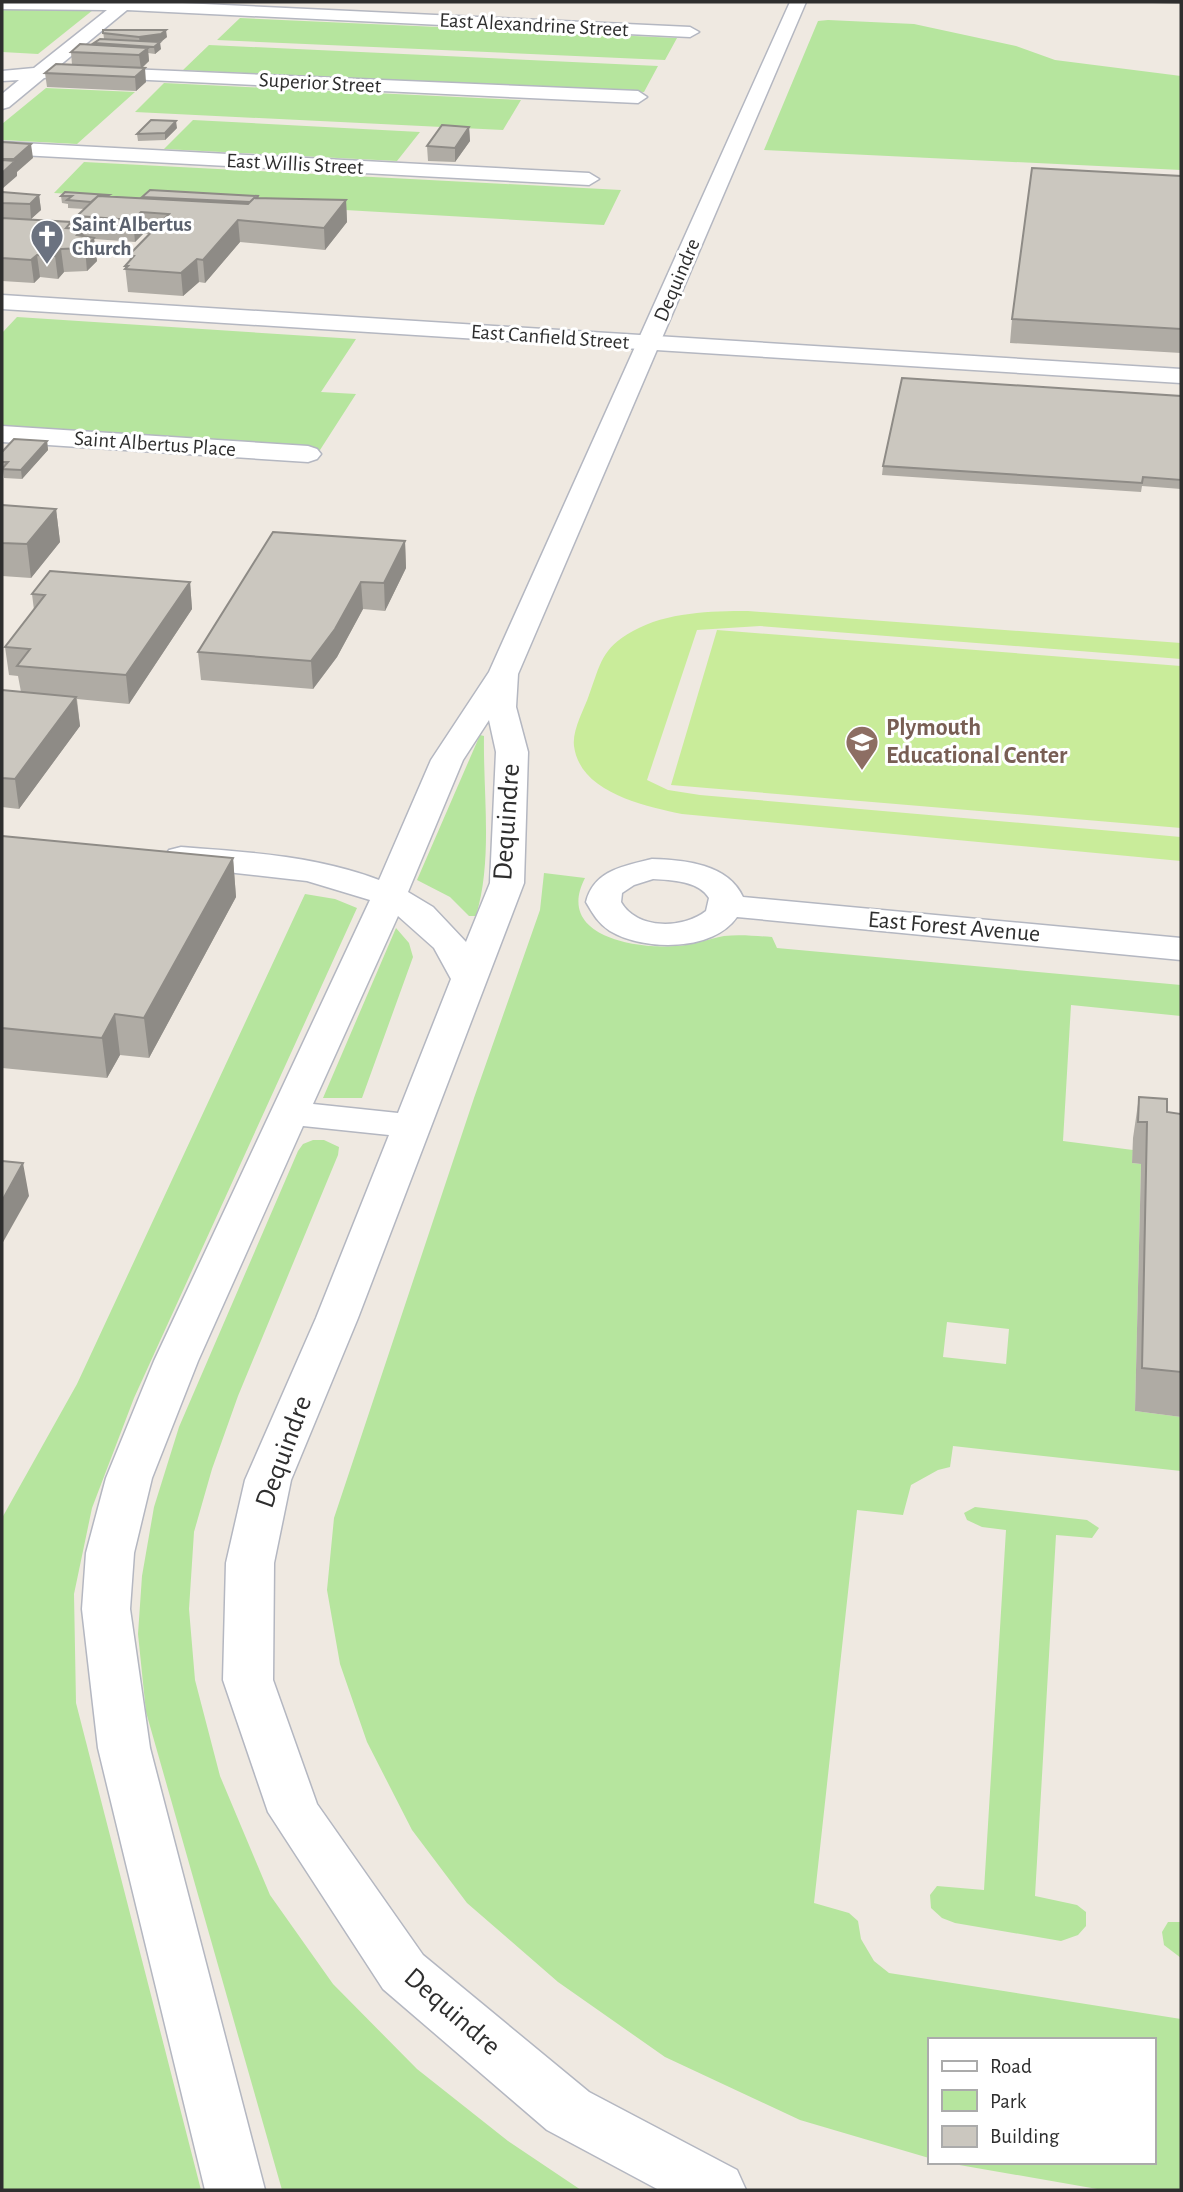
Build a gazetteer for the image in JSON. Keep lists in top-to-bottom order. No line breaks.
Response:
{"streets":{"street":["East Alexandrine Street","Superior Street","East Willis Street","Dequindre","East Canfield Street","Saint Albertus Place","East Forest Avenue"]},"crossings":[["Dequindre","East Canfield Street"]],"places":{"church":["Saint Albertus Church"],"school or university":["Plymouth Educational Center"]},"legend":["Road","Park","Building"]}
